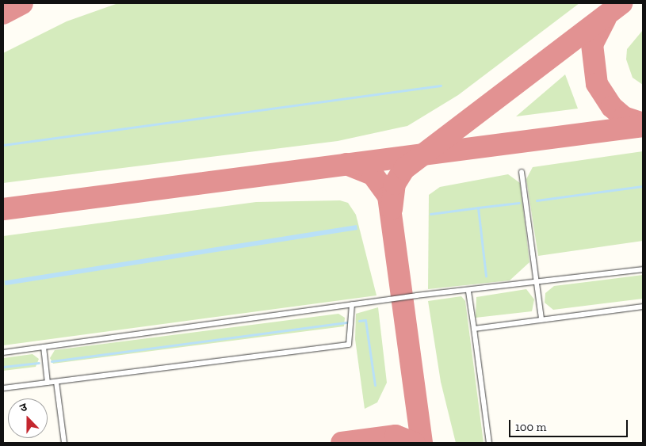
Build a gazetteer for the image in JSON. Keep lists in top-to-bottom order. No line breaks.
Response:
{"scale_bar":"100 m","north":"top"}
